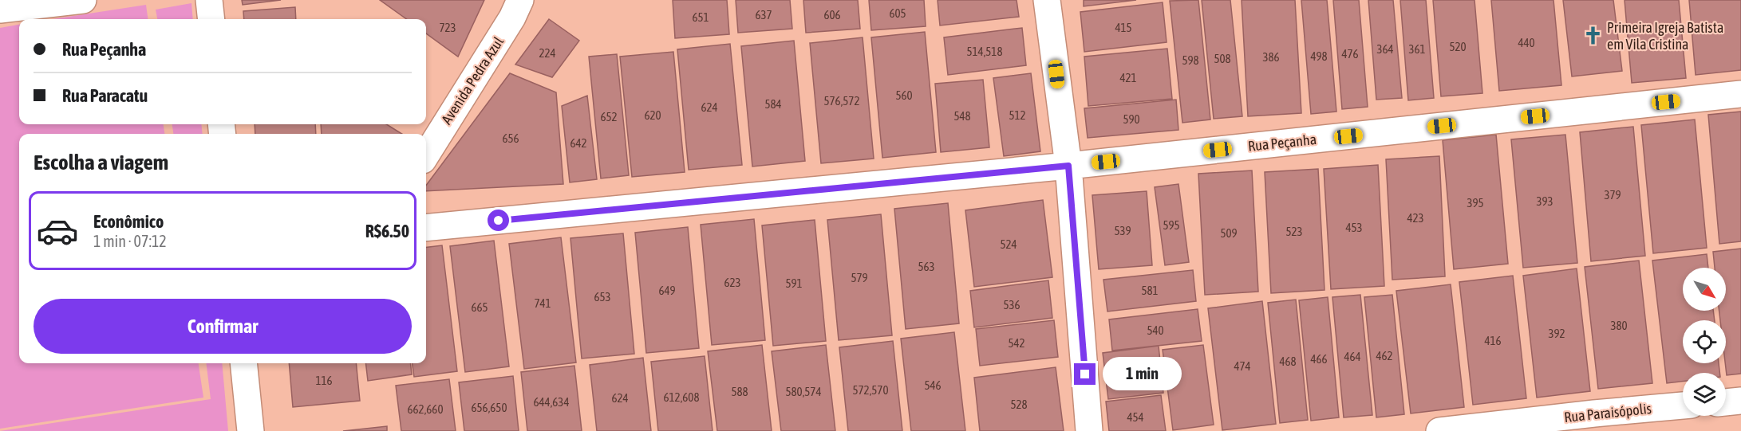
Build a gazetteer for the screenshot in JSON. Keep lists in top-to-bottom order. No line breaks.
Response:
{"streets":{"street":["Avenida Pedra Azul","Rua Peçanha","Rua Paraisópolis"]},"places":{"church":["Primeira Igreja Batista em Vila Cristina"]},"house_numbers":["605","637","606","651","723","415","440","520","364","361","514,518","224","476","498","386","508","598","421","560","576,572","584","624","620","512","548","652","590","656","642","379","393","395","423","595","453","539","523","509","524","563","579","623","591","649","581","653","741","536","665","380","540","392","416","542","462","464","466","468","474","116","546","572,570","588","580,574","612,608","624","644,634","528","656,650","662,660","454"],"north":"bottom right","page":{"banner":["Rua Peçanha","Rua Paracatu"],"heading":"Escolha a viagem","list":[{"name":"Econômico","note":"1 min · 07:12","value":"R$6.50"}],"buttons":"Confirmar","bubble":"1 min"}}
